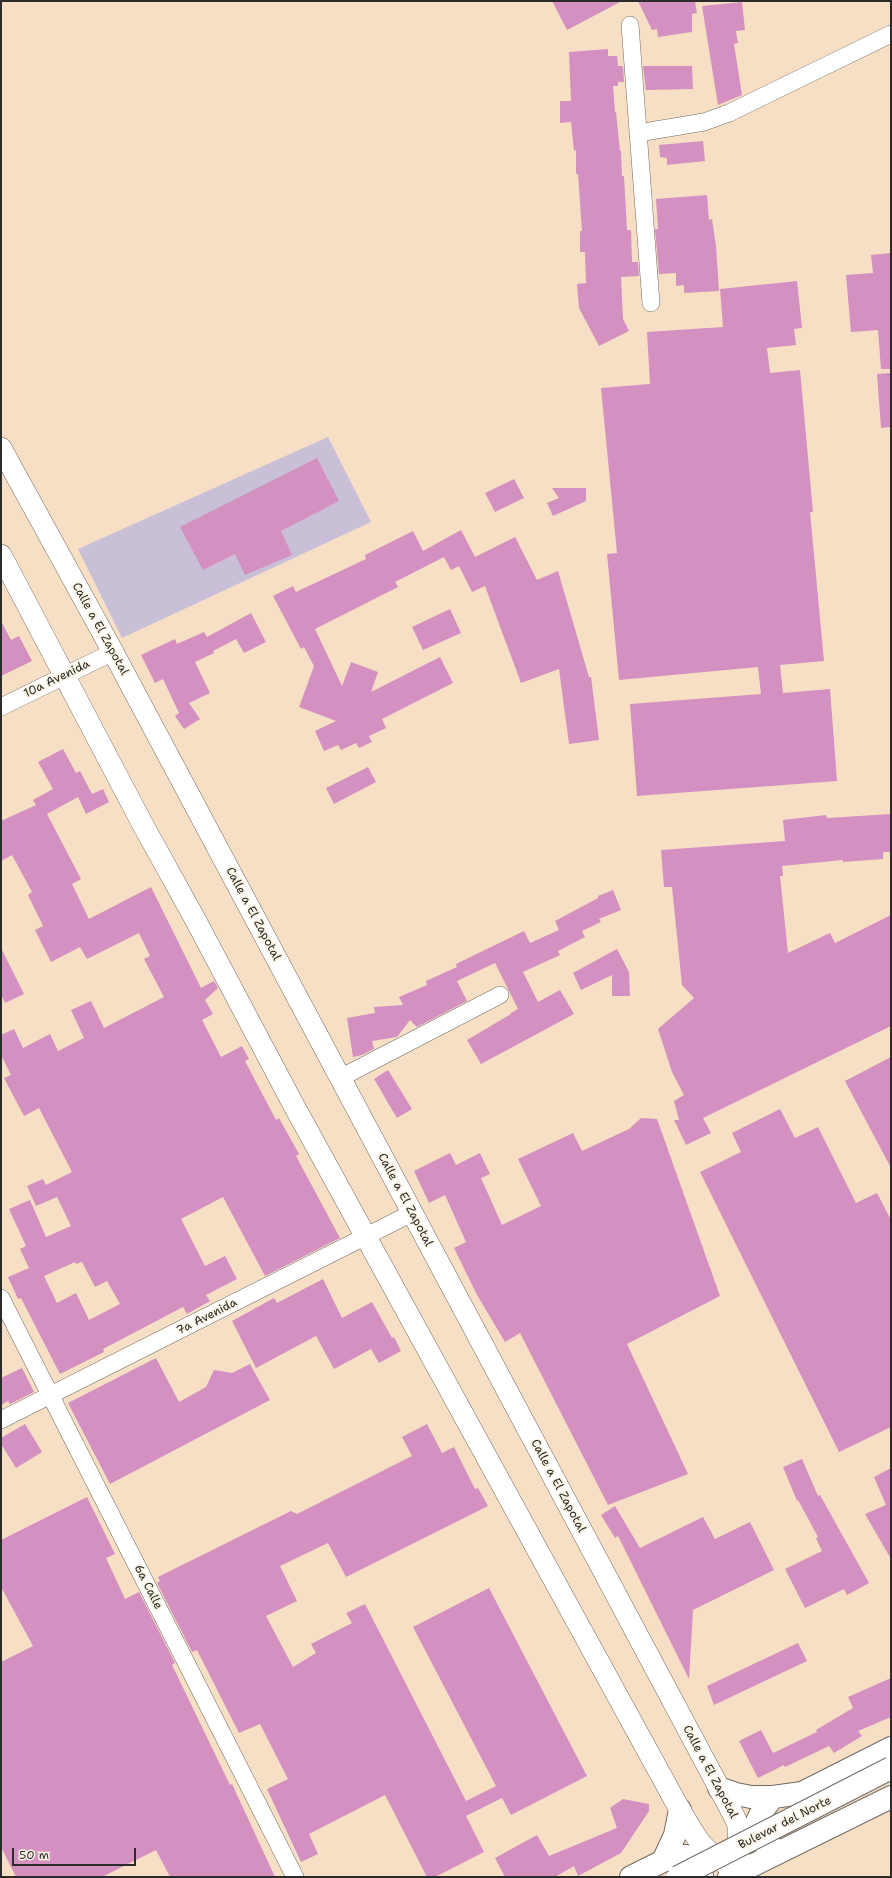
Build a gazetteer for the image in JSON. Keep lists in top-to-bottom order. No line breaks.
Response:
{"streets":{"highway":["Bulevar del Norte"],"street":["Calle a El Zapotal","10a Avenida","7a Avenida","6a Calle"]},"crossings":[["Calle a El Zapotal","10a Avenida"],["Calle a El Zapotal","7a Avenida"],["7a Avenida","6a Calle"]],"scale_bar":"50 m"}
